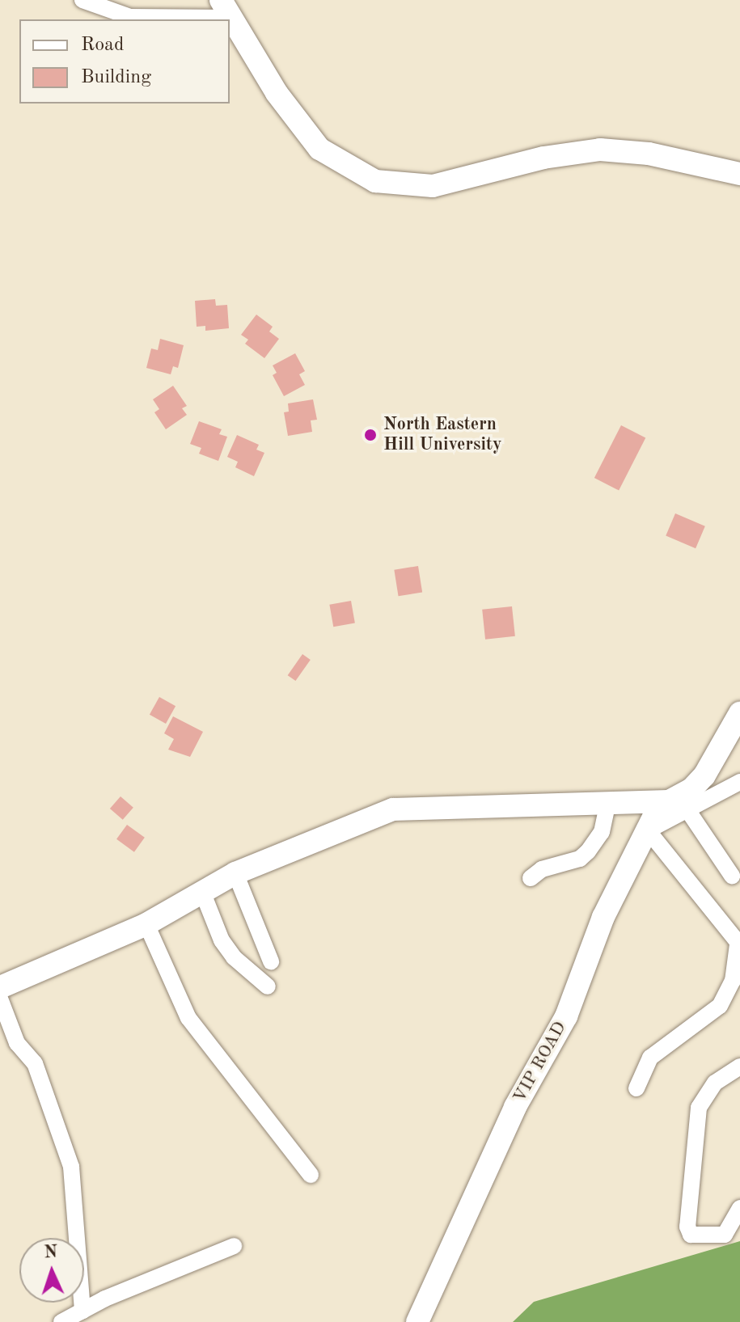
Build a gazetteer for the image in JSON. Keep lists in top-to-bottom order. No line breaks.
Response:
{"streets":{"street":["VIP ROAD"]},"places":["North Eastern Hill University"],"legend":["Road","Building"],"north":"top"}
